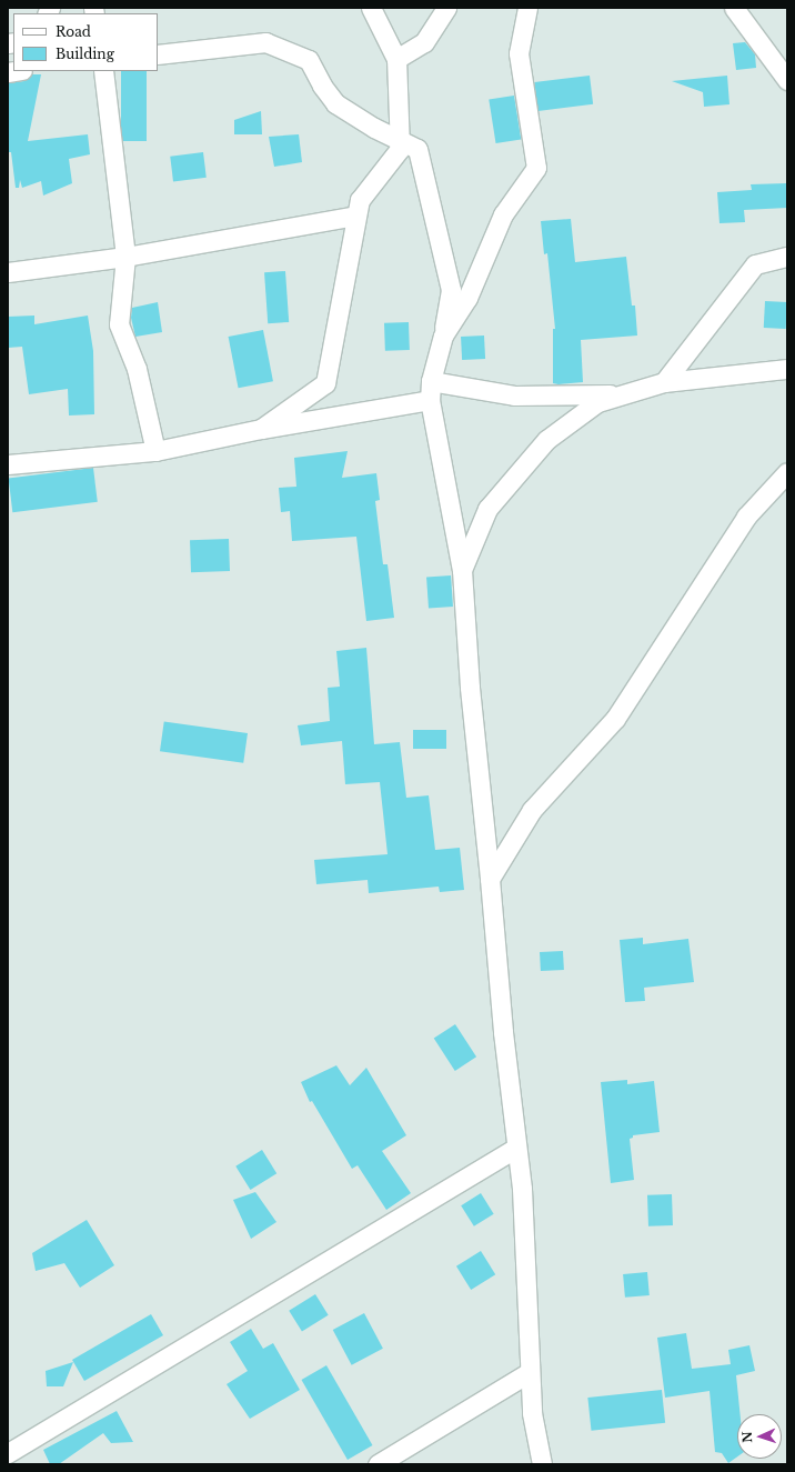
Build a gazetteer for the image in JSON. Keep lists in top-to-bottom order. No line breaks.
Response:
{"legend":["Road","Building"],"north":"left"}
